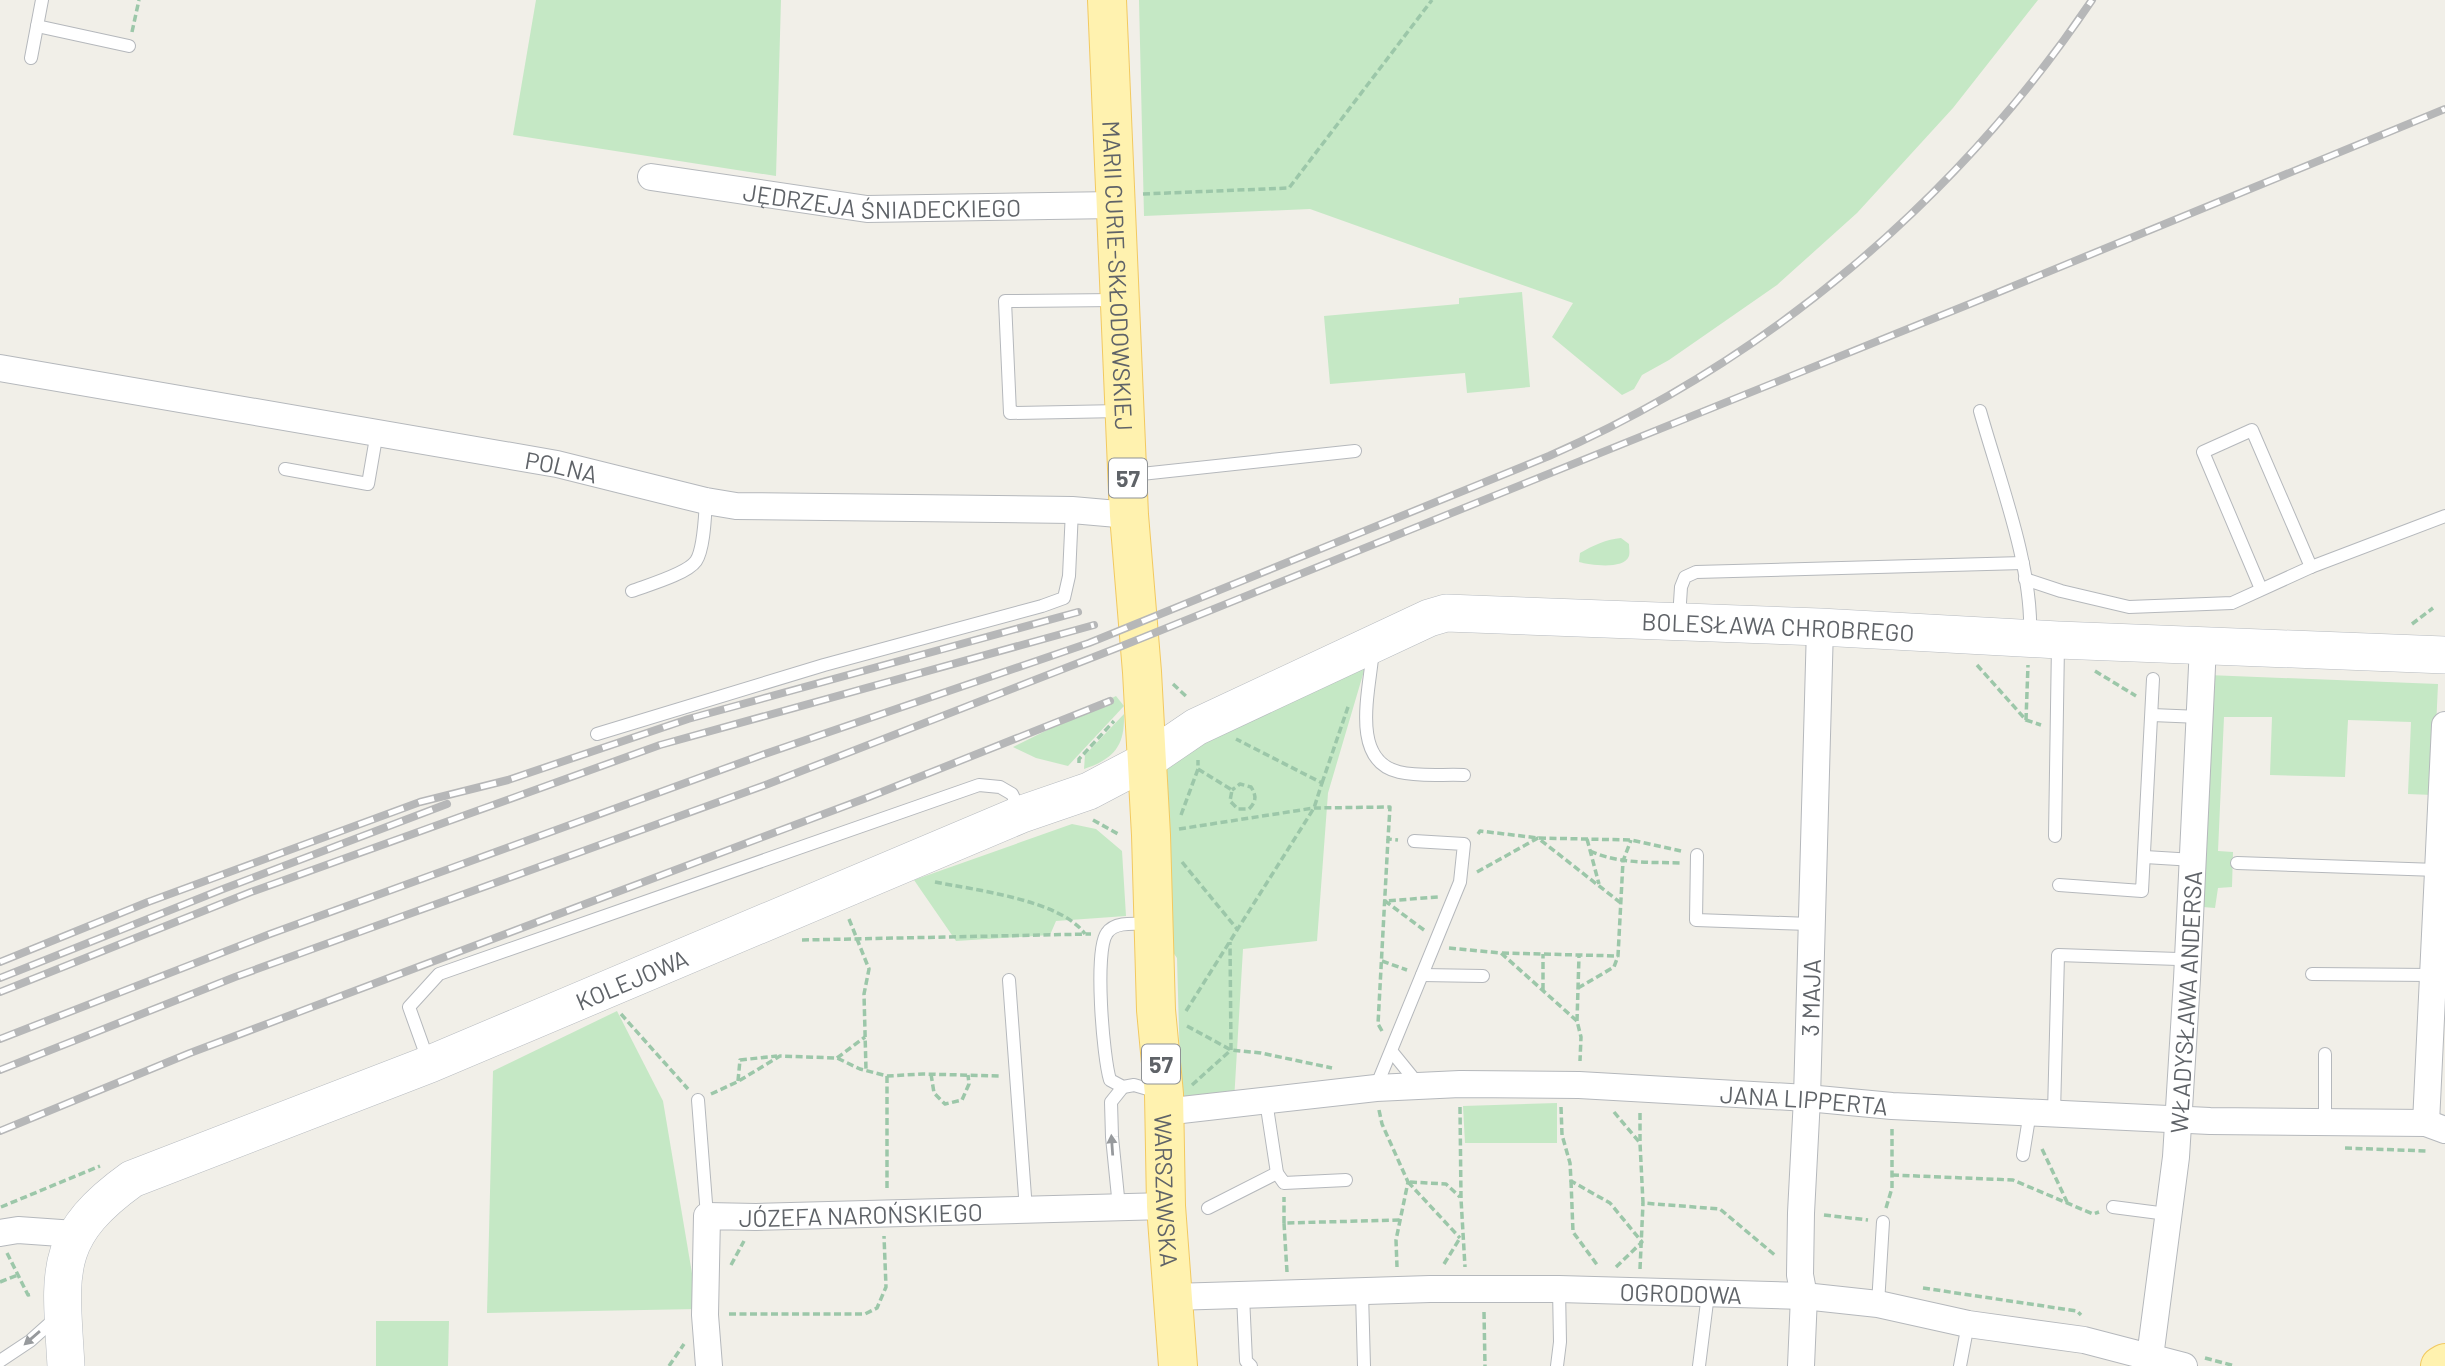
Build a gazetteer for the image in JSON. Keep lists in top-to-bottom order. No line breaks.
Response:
{"streets":{"main road":["MARII CURIE-SKŁODOWSKIEJ","57","WARSZAWSKA"],"street":["JĘDRZEJA ŚNIADECKIEGO","POLNA","BOLESŁAWA CHROBREGO","KOLEJOWA","3 MAJA","WŁADYSŁAWA ANDERSA","JANA LIPPERTA","JÓZEFA NAROŃSKIEGO","OGRODOWA"]},"crossings":[["JĘDRZEJA ŚNIADECKIEGO","MARII CURIE-SKŁODOWSKIEJ"],["MARII CURIE-SKŁODOWSKIEJ","POLNA"],["MARII CURIE-SKŁODOWSKIEJ","BOLESŁAWA CHROBREGO"],["MARII CURIE-SKŁODOWSKIEJ","KOLEJOWA"],["MARII CURIE-SKŁODOWSKIEJ","WARSZAWSKA"],["BOLESŁAWA CHROBREGO","KOLEJOWA"],["BOLESŁAWA CHROBREGO","3 MAJA"],["BOLESŁAWA CHROBREGO","WŁADYSŁAWA ANDERSA"],["BOLESŁAWA CHROBREGO","WARSZAWSKA"],["KOLEJOWA","WARSZAWSKA"],["3 MAJA","JANA LIPPERTA"],["3 MAJA","OGRODOWA"],["WŁADYSŁAWA ANDERSA","JANA LIPPERTA"],["WŁADYSŁAWA ANDERSA","OGRODOWA"],["JANA LIPPERTA","WARSZAWSKA"],["WARSZAWSKA","JÓZEFA NAROŃSKIEGO"],["WARSZAWSKA","OGRODOWA"]]}
